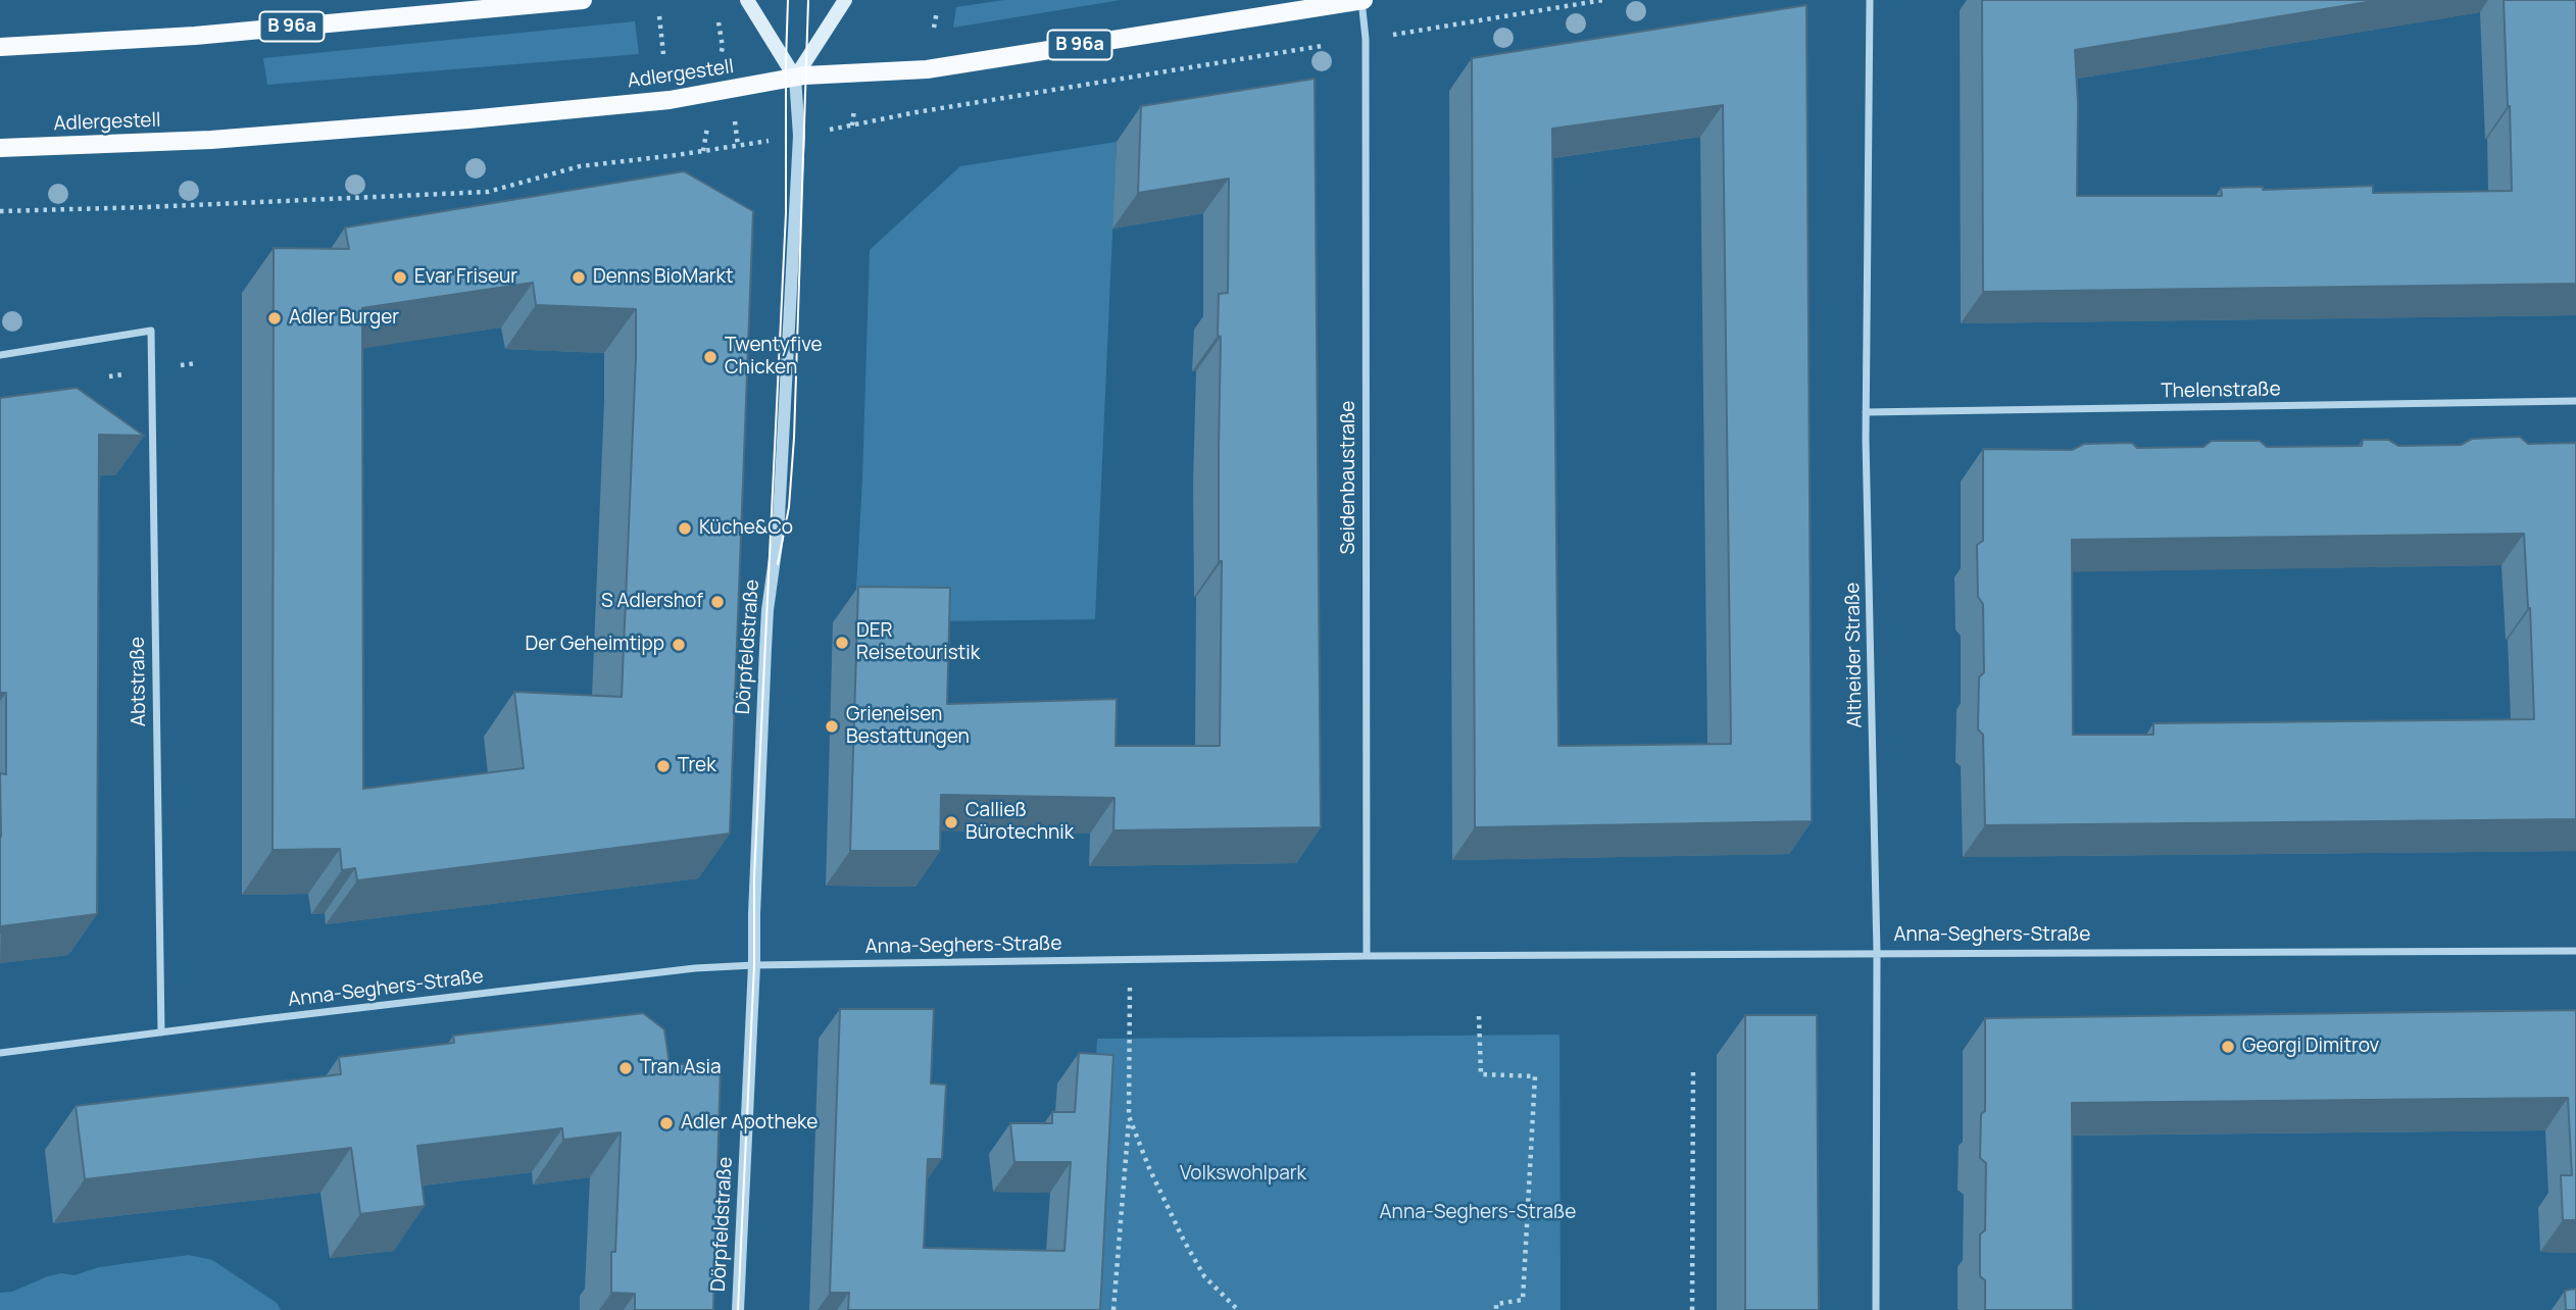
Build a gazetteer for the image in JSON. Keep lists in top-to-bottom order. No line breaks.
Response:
{"streets":{"main road":["B 96a","Adlergestell","Dörpfeldstraße"],"street":["Thelenstraße","Seidenbaustraße","Altheider Straße","Abtstraße","Anna-Seghers-Straße"]},"crossings":[["Adlergestell","Seidenbaustraße"],["Adlergestell","Dörpfeldstraße"],["Thelenstraße","Altheider Straße"],["Seidenbaustraße","Anna-Seghers-Straße"],["Dörpfeldstraße","Anna-Seghers-Straße"],["Altheider Straße","Anna-Seghers-Straße"],["Abtstraße","Anna-Seghers-Straße"]],"parks":["Volkswohlpark","Anna-Seghers-Straße"],"places":["Evar Friseur","Denns BioMarkt","Adler Burger","Twentyfive Chicken","Küche&Co","S Adlershof","DER Reisetouristik","Der Geheimtipp","Grieneisen Bestattungen","Trek","Calließ Bürotechnik","Georgi Dimitrov","Tran Asia","Adler Apotheke"]}
